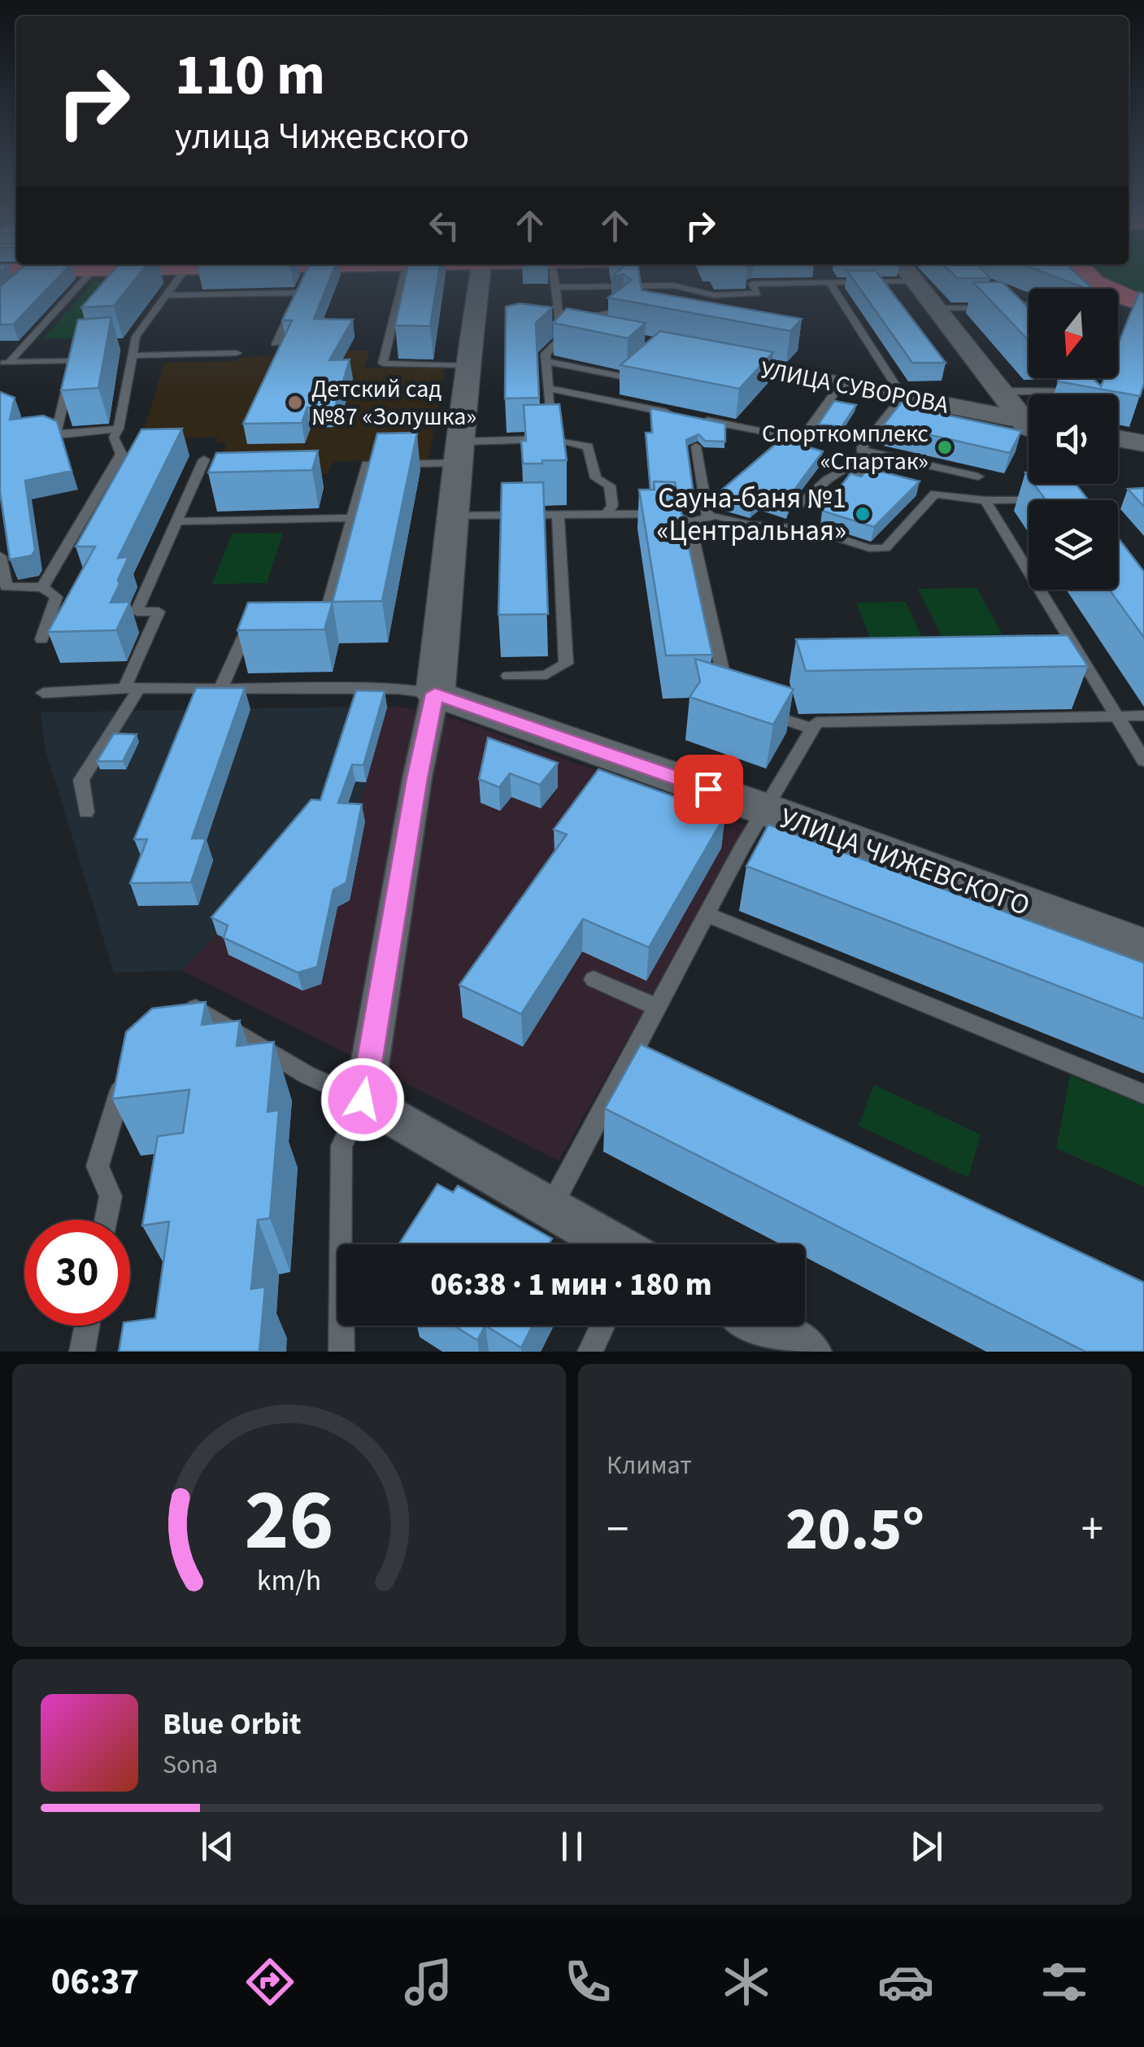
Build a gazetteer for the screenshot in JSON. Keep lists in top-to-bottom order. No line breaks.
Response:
{"streets":{"street":["УЛИЦА СУВОРОВА","УЛИЦА ЧИЖЕВСКОГО"]},"places":["Детский сад №87 «Золушка»","Спорткомплекс «Спартак»","Сауна-баня №1 «Центральная»"],"north":"bottom","page":{"turn":["110 m","улица Чижевского"],"limit":"30","trip":"06:38 · 1 мин · 180 m","tile":"Климат","heat":["−","20.5°","+"],"song":["Blue Orbit","Sona"],"tabs":"06:37","gauge":["26","km/h"]}}
